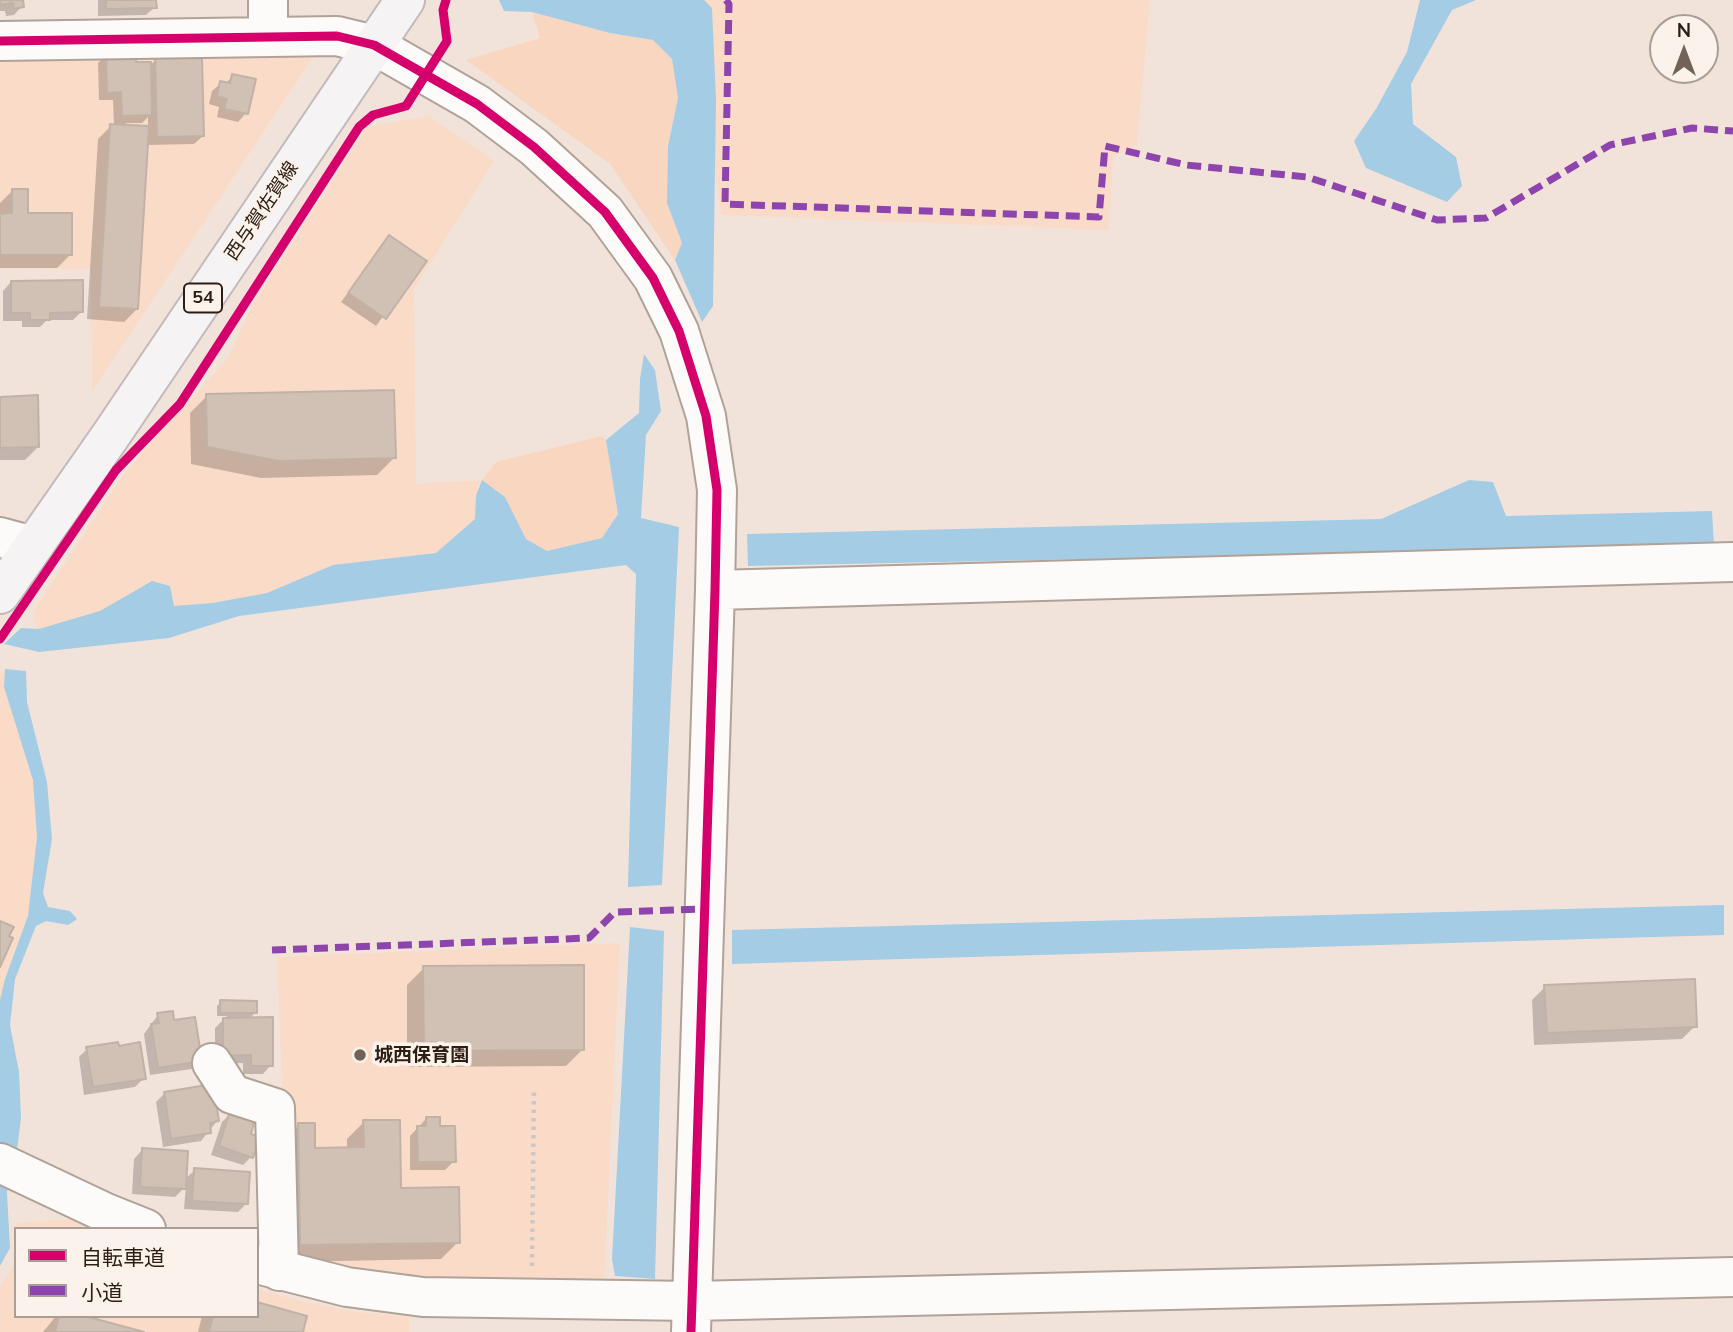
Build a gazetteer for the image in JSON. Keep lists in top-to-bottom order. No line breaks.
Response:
{"streets":{"main road":["西与賀佐賀線","54"]},"places":["城西保育園"],"legend":["自転車道","小道"],"north":"top"}
